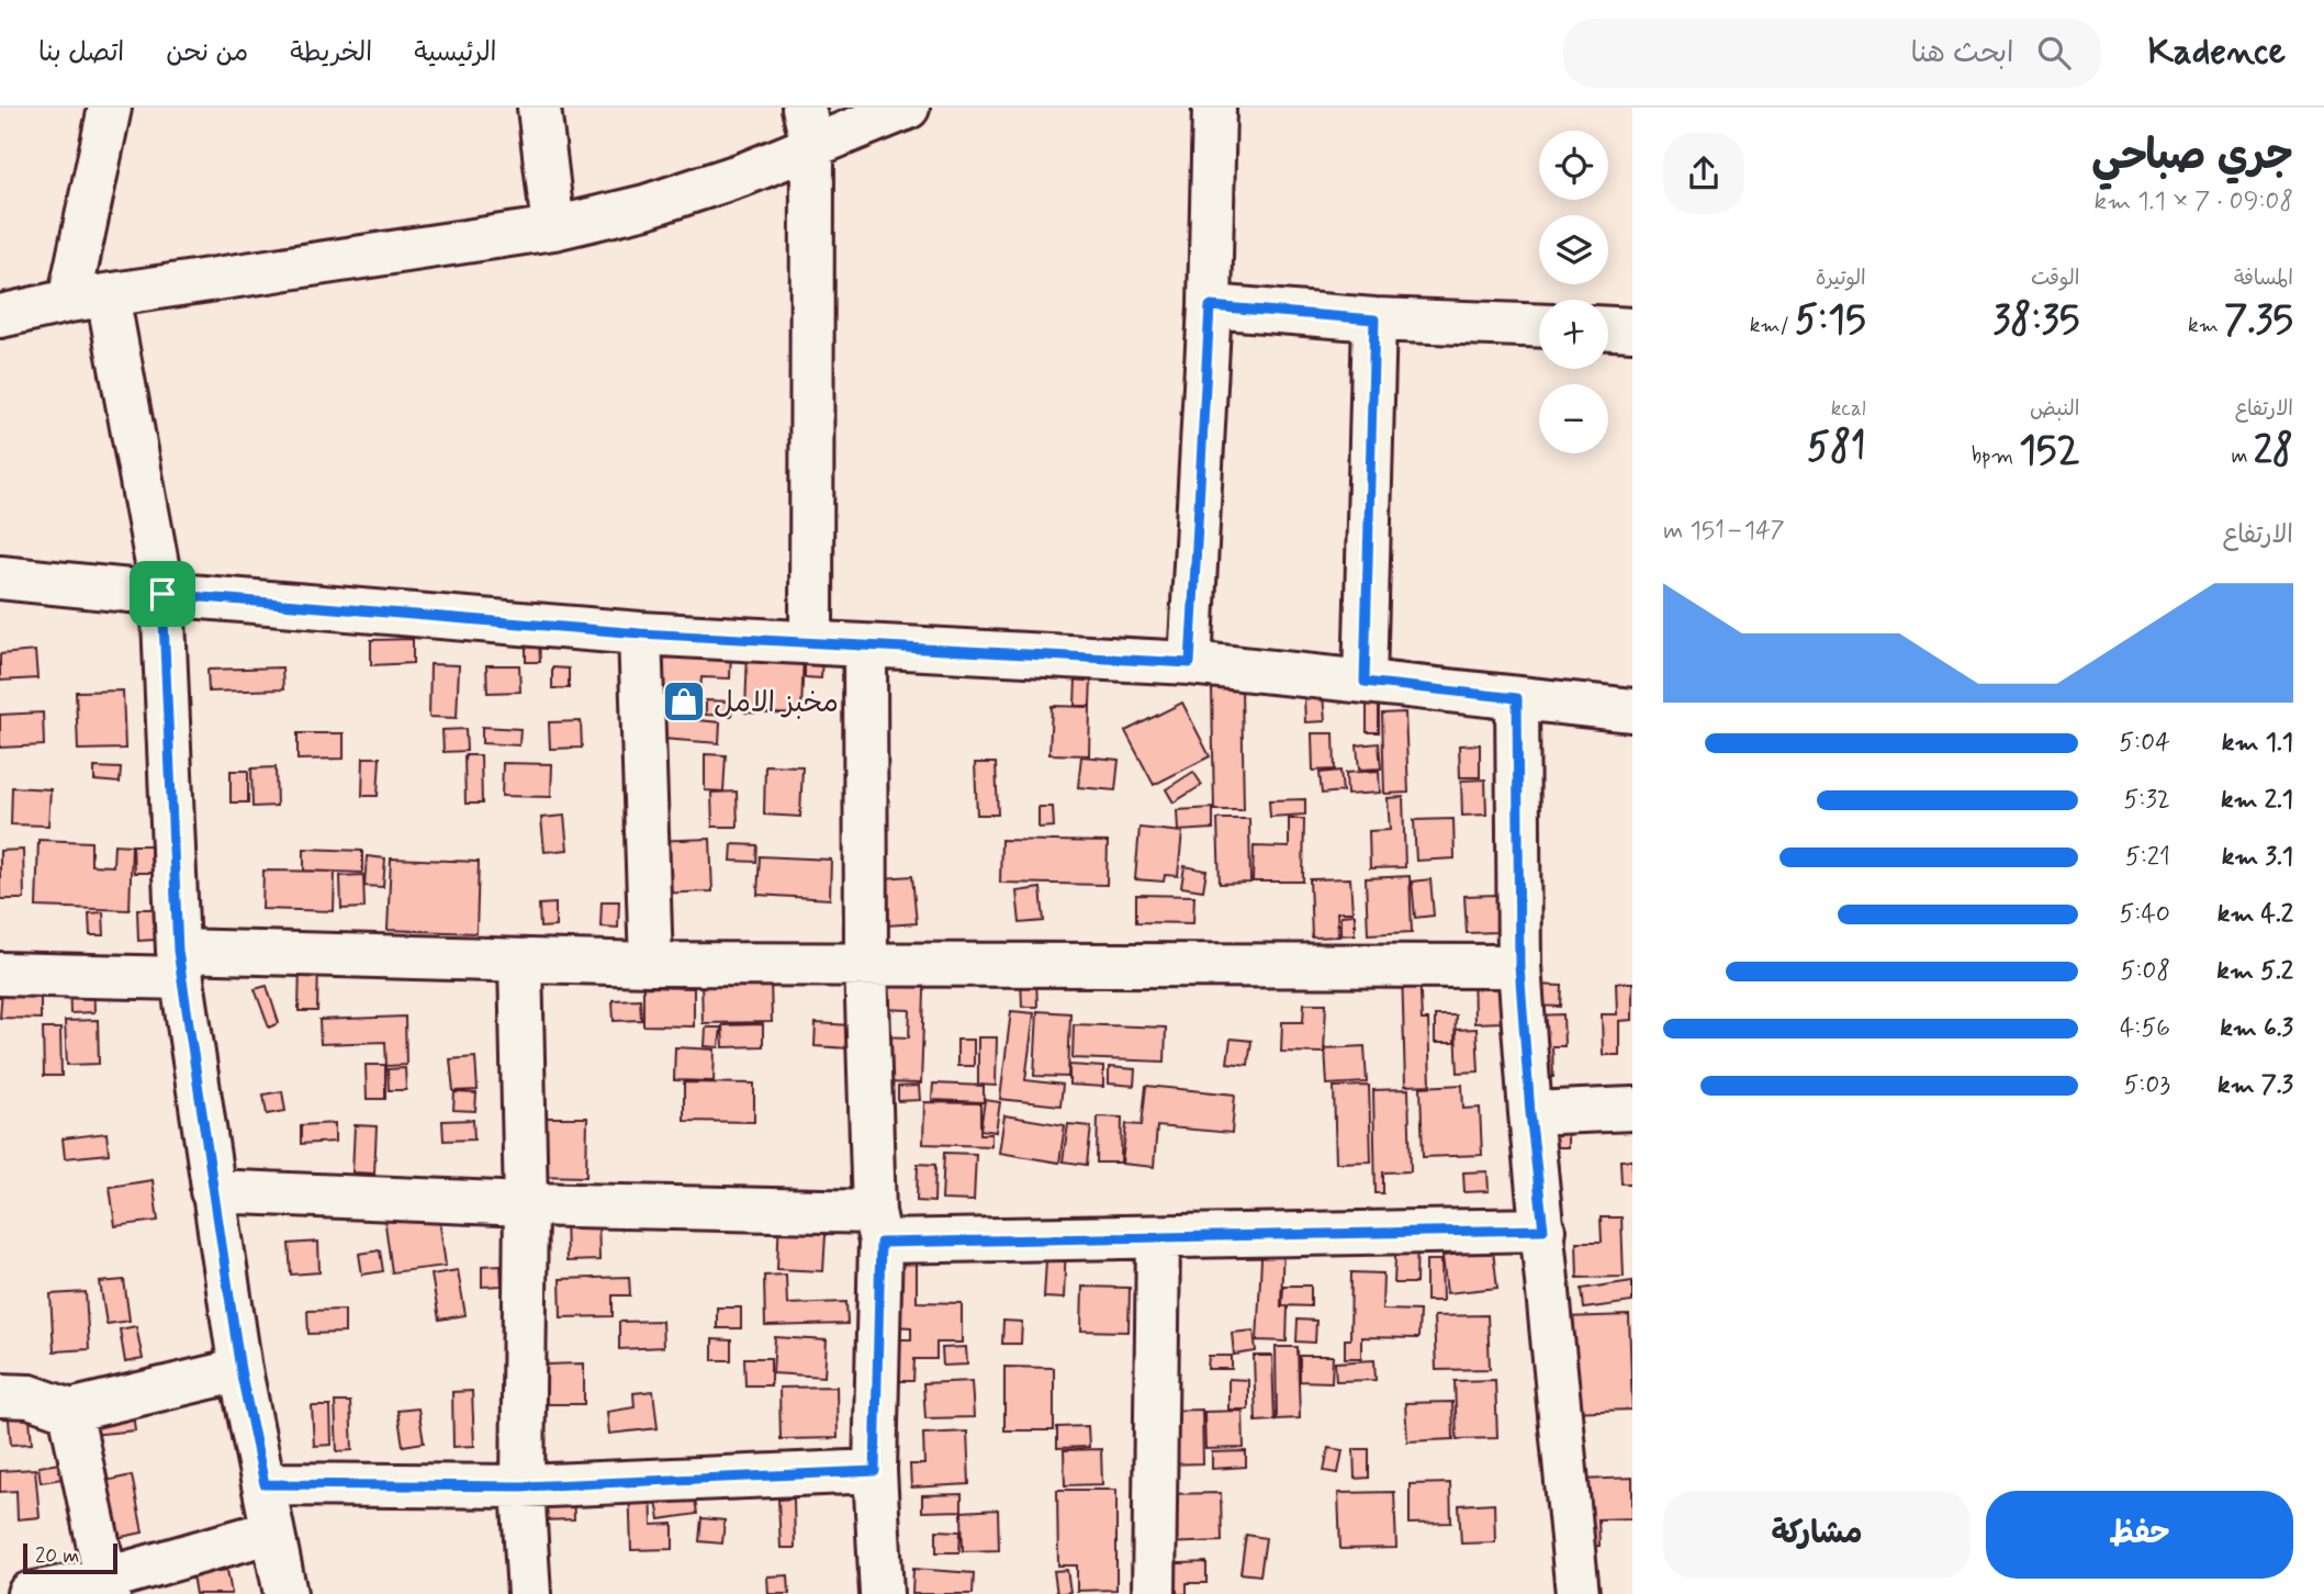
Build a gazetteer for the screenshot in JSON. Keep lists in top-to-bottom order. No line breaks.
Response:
{"places":{"shop":["مخبز الامل"]},"scale_bar":"20 m","page":{"header":"Kadence","search":"ابحث هنا","nav":["الرئيسية","الخريطة","من نحن","اتصل بنا"],"heading":["جري صباحي","09:08 · 7 × 1.1 km"],"map_buttons":["+","−"],"stats":[["المسافة","7.35 km"],["الوقت","38:35"],["الوتيرة","5:15 /km"],["الارتفاع","28 m"],["النبض","152 bpm"],["kcal","581"]],"chart":["الارتفاع","147–151 m"],"list":[{"name":"1.1 km","note":"5:04"},{"name":"2.1 km","note":"5:32"},{"name":"3.1 km","note":"5:21"},{"name":"4.2 km","note":"5:40"},{"name":"5.2 km","note":"5:08"},{"name":"6.3 km","note":"4:56"},{"name":"7.3 km","note":"5:03"}],"buttons":["حفظ","مشاركة"],"scale":"20 m"}}
